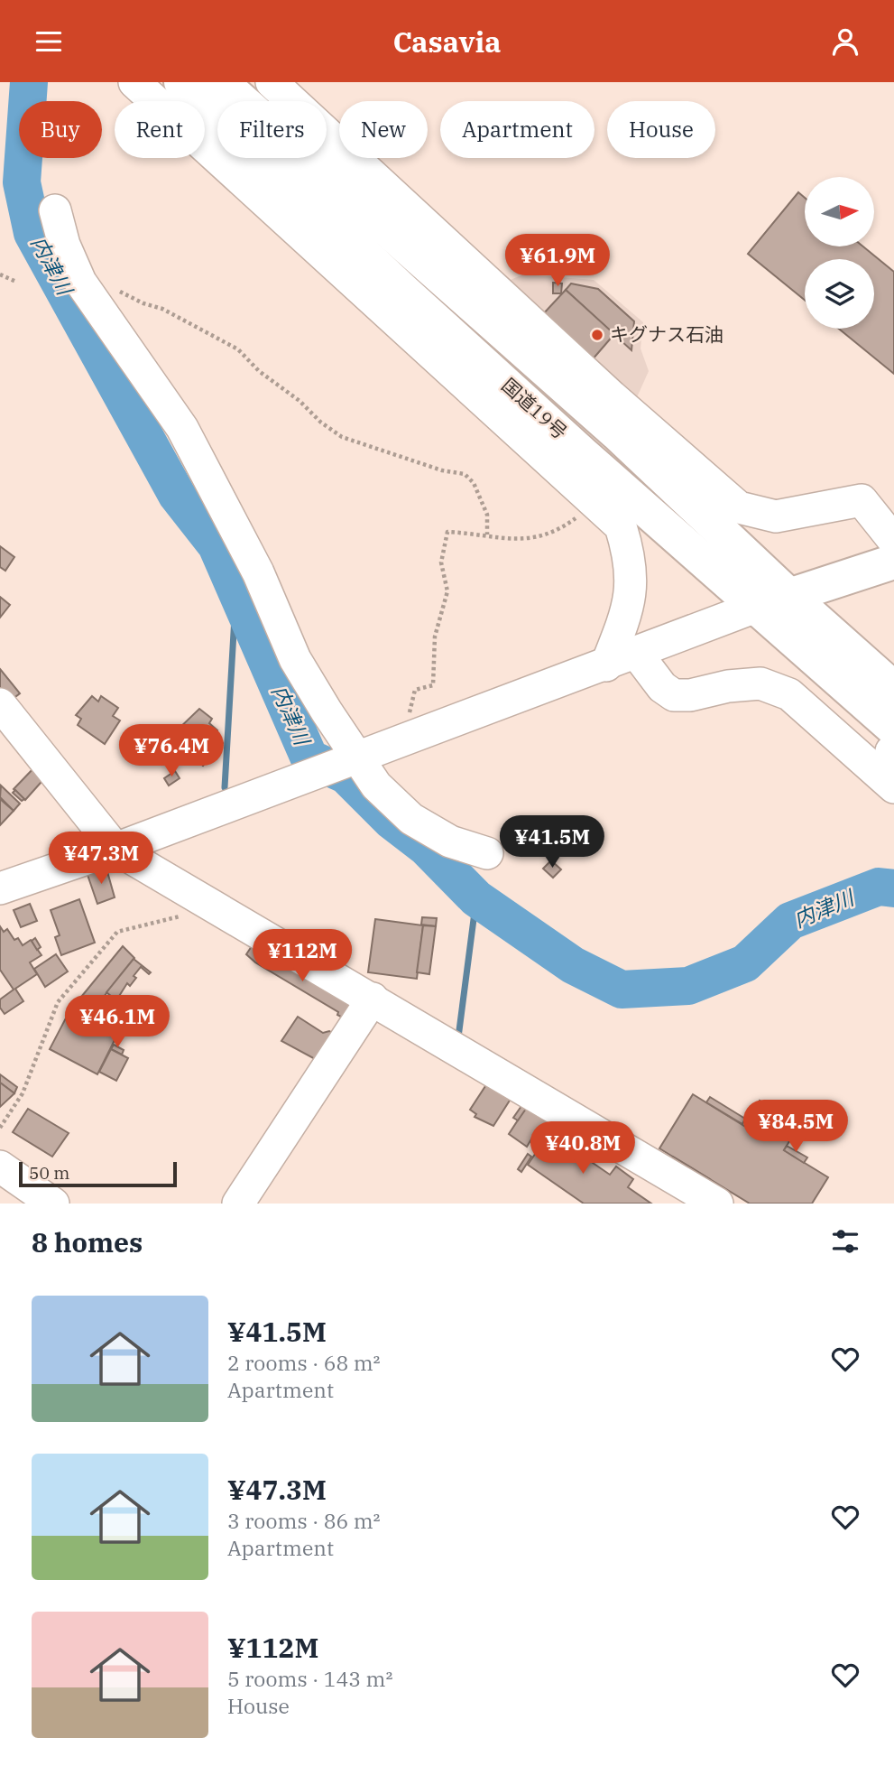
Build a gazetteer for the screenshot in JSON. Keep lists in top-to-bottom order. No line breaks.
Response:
{"streets":{"main road":["国道19号"]},"water":["内津川"],"places":["キグナス石油"],"scale_bar":"50 m","north":"right","page":{"header":"Casavia","chip":["Buy","Rent","Filters","New","Apartment","House"],"price":["¥61.9M","¥76.4M","¥41.5M","¥47.3M","¥112M","¥46.1M","¥84.5M","¥40.8M"],"scale":"50 m","heading":"8 homes","list":[{"name":"¥41.5M","note":"2 rooms · 68 m² · Apartment"},{"name":"¥47.3M","note":"3 rooms · 86 m² · Apartment"},{"name":"¥112M","note":"5 rooms · 143 m² · House"}]}}
